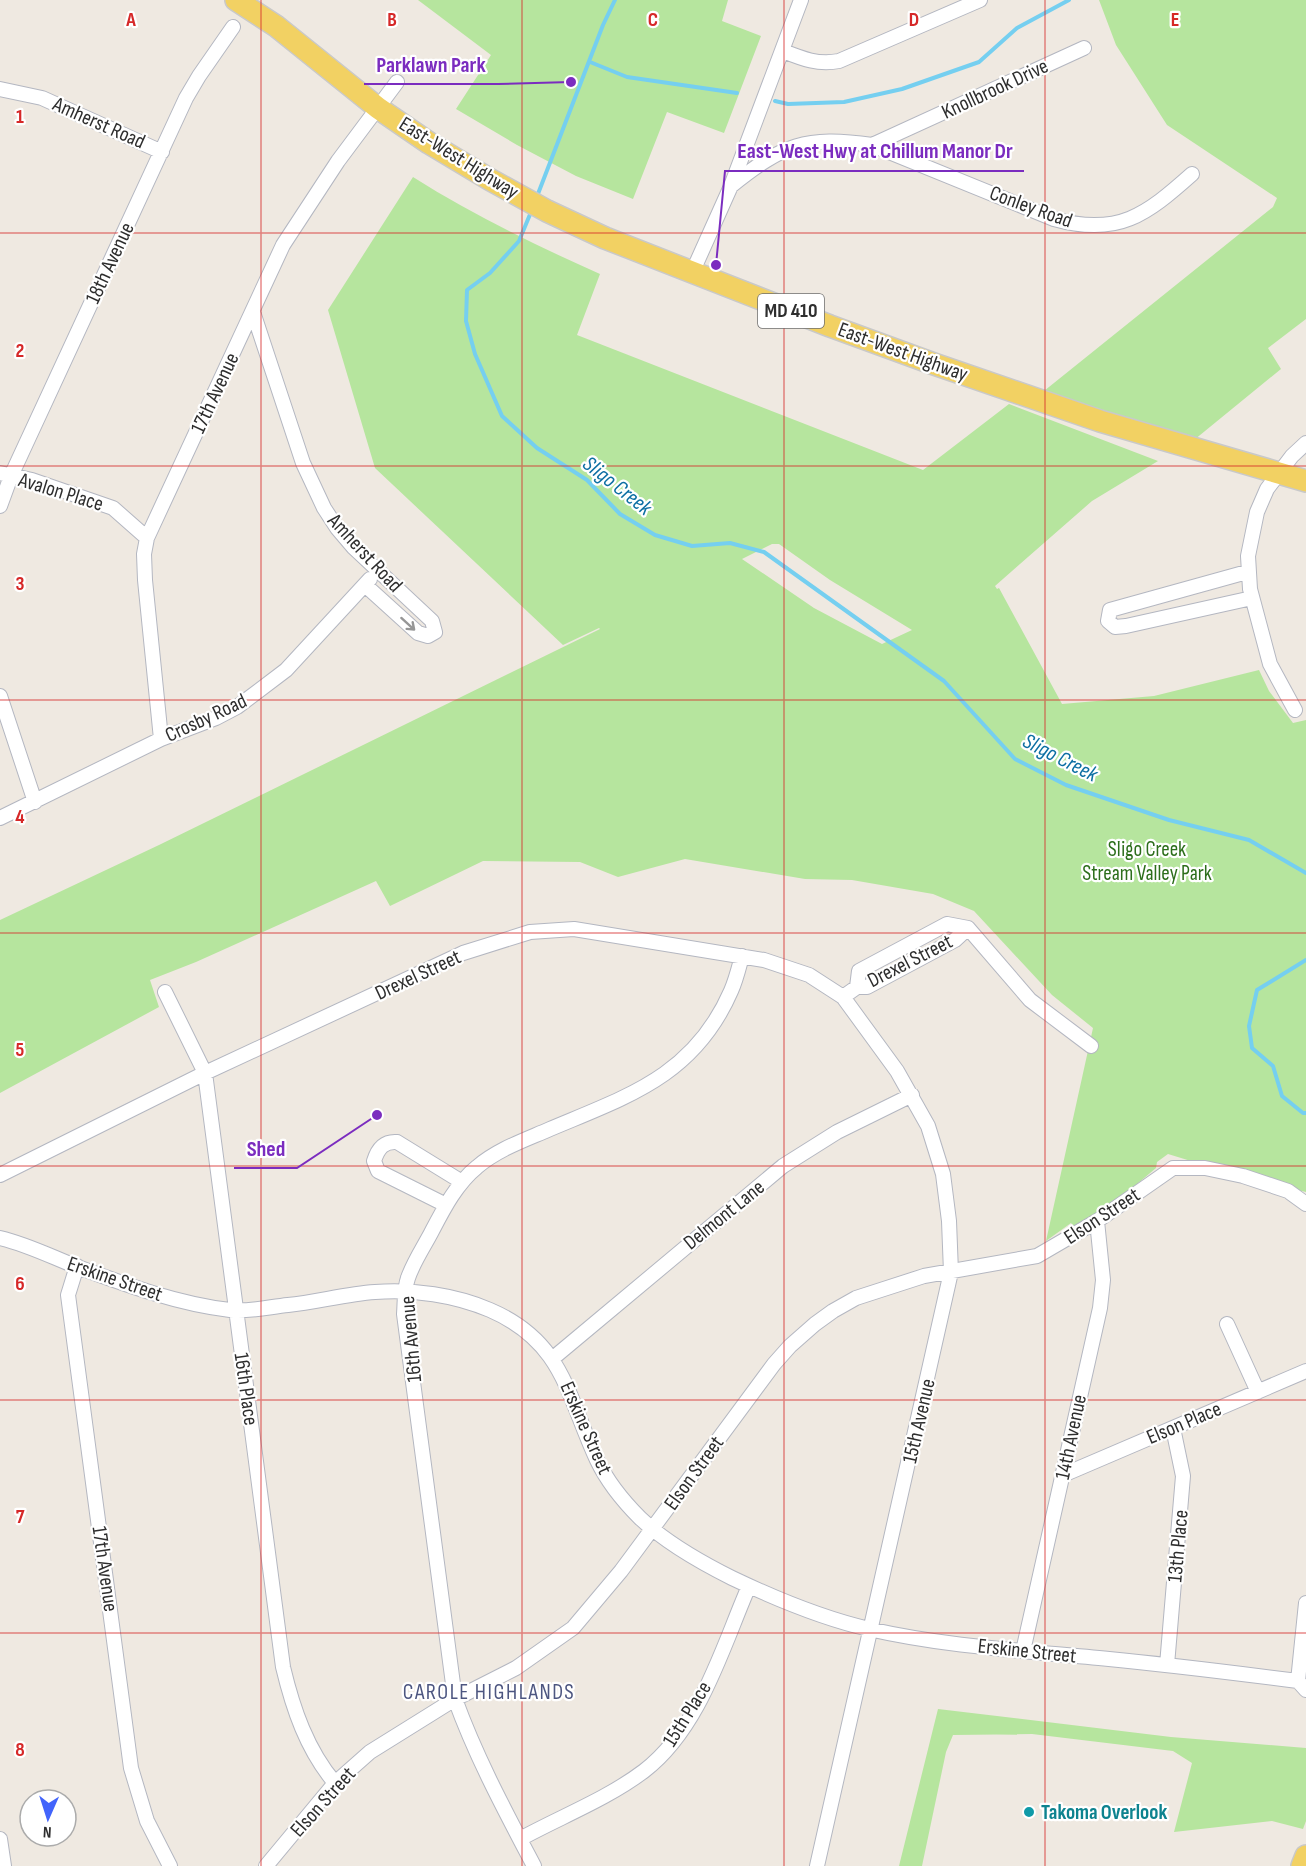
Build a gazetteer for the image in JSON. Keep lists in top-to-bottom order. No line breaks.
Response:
{"streets":{"main road":["East-West Highway","MD 410"],"street":["Knollbrook Drive","Amherst Road","Conley Road","18th Avenue","17th Avenue","Avalon Place","Crosby Road","Drexel Street","Delmont Lane","Elson Street","Erskine Street","16th Avenue","16th Place","15th Avenue","Elson Place","14th Avenue","13th Place","15th Place"]},"crossings":[["Knollbrook Drive","Conley Road"],["Amherst Road","18th Avenue"],["Amherst Road","17th Avenue"],["Amherst Road","Crosby Road"],["East-West Highway","17th Avenue"],["18th Avenue","Avalon Place"],["17th Avenue","Avalon Place"],["17th Avenue","Crosby Road"],["17th Avenue","Erskine Street"],["Drexel Street","16th Avenue"],["Drexel Street","16th Place"],["Drexel Street","15th Avenue"],["Delmont Lane","Erskine Street"],["Delmont Lane","15th Avenue"],["Elson Street","Erskine Street"],["Elson Street","16th Avenue"],["Elson Street","16th Place"],["Elson Street","15th Avenue"],["Elson Street","14th Avenue"],["Erskine Street","16th Avenue"],["Erskine Street","16th Place"],["Erskine Street","15th Avenue"],["Erskine Street","14th Avenue"],["Erskine Street","13th Place"],["Erskine Street","15th Place"],["16th Avenue","15th Place"],["Elson Place","14th Avenue"],["Elson Place","13th Place"]],"districts":["CAROLE HIGHLANDS"],"water":["Sligo Creek"],"parks":["Sligo Creek Stream Valley Park"],"places":["Parklawn Park","East-West Hwy at Chillum Manor Dr","Shed","Takoma Overlook"],"north":"bottom","grid":{"columns":["A","B","C","D","E"],"rows":["1","2","3","4","5","6","7","8"]}}
